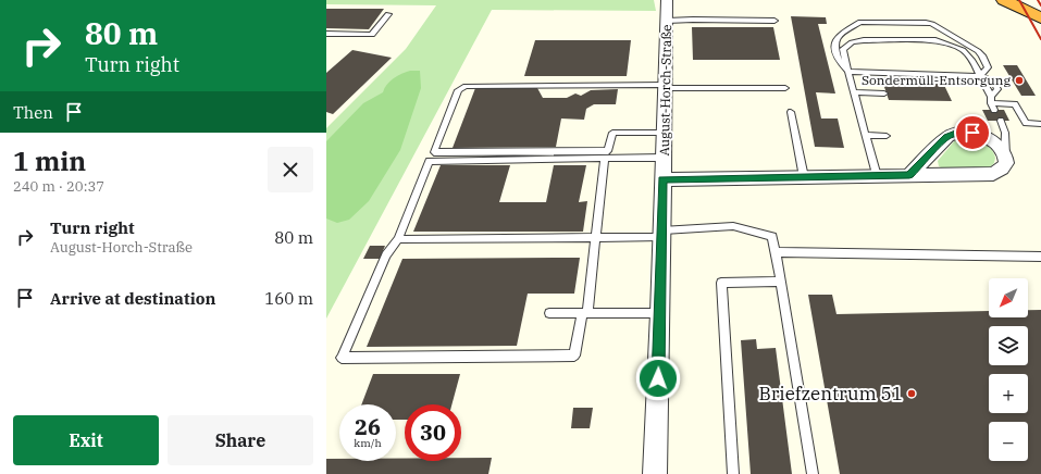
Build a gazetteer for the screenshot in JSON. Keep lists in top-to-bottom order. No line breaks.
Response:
{"streets":{"street":["August-Horch-Straße"]},"places":["Sondermüll-Entsorgung","Briefzentrum 51"],"north":"bottom left","page":{"turn":["80 m","Turn right"],"then":"Then","heading":["1 min","240 m · 20:37"],"list":[{"name":"Turn right","note":"August-Horch-Straße","value":"80 m"},{"name":"Arrive at destination","value":"160 m"}],"map_buttons":["+","−"],"speed":"26 km/h","limit":"30","buttons":["Exit","Share"]}}
